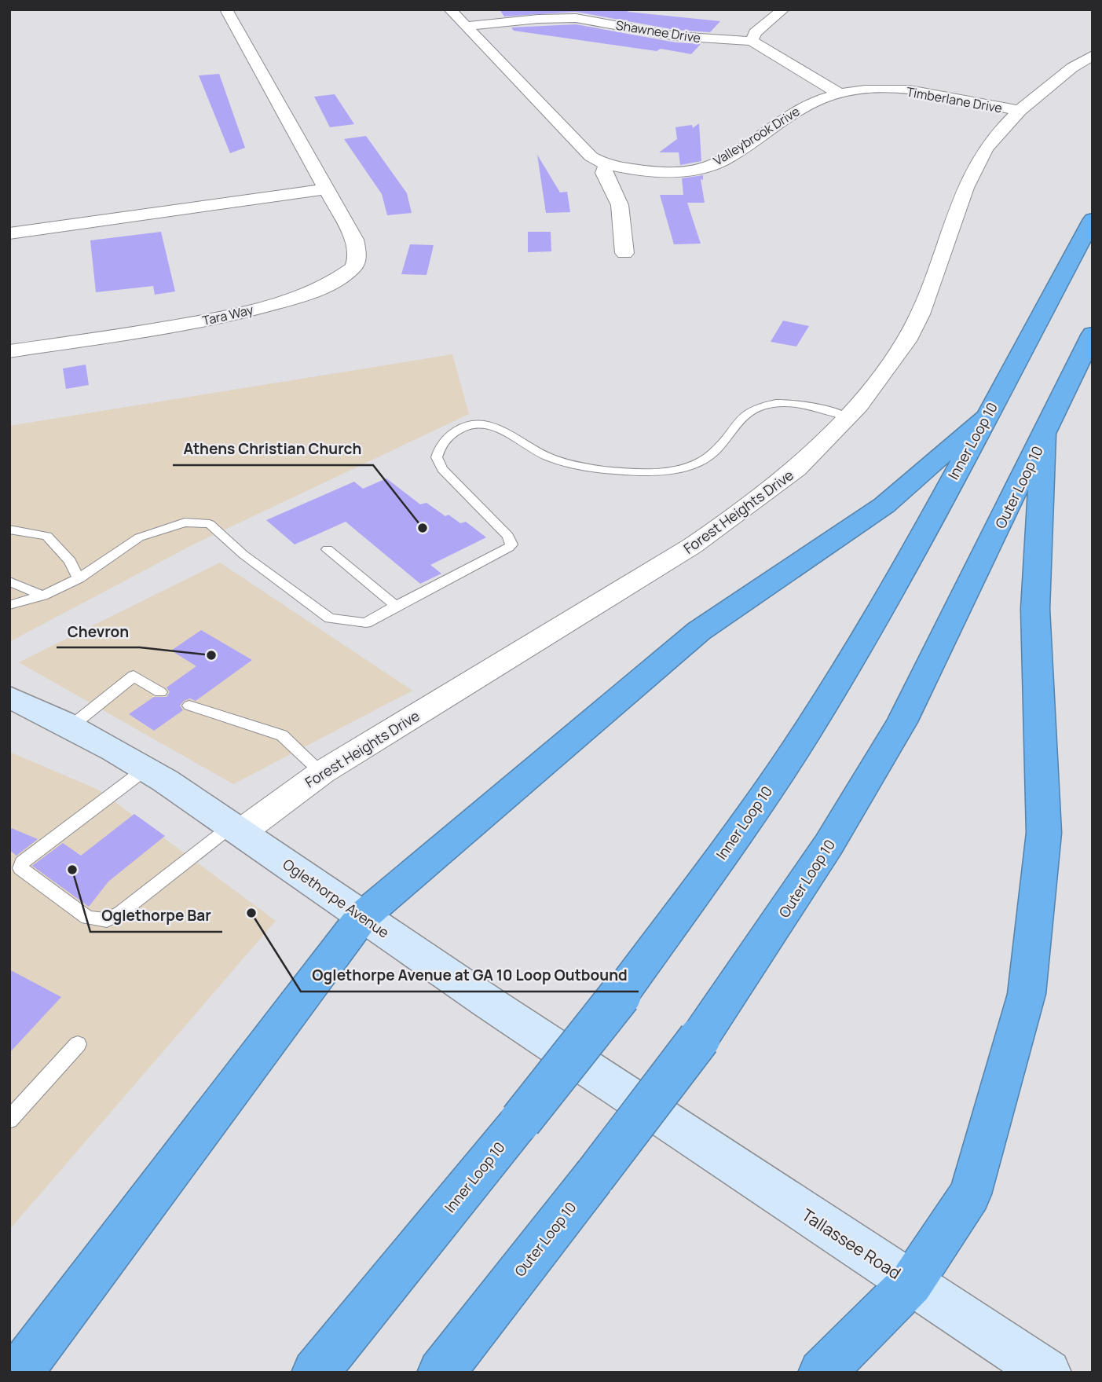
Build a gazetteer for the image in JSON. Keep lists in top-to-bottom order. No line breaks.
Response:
{"streets":{"highway":["Inner Loop 10","Outer Loop 10"],"main road":["Oglethorpe Avenue","Tallassee Road"],"street":["Shawnee Drive","Timberlane Drive","Valleybrook Drive","Tara Way","Forest Heights Drive"]},"crossings":[["Shawnee Drive","Valleybrook Drive"],["Timberlane Drive","Valleybrook Drive"],["Timberlane Drive","Forest Heights Drive"],["Forest Heights Drive","Oglethorpe Avenue"],["Oglethorpe Avenue","Tallassee Road"]],"places":["Athens Christian Church","Chevron","Oglethorpe Bar","Oglethorpe Avenue at GA 10 Loop Outbound"]}
